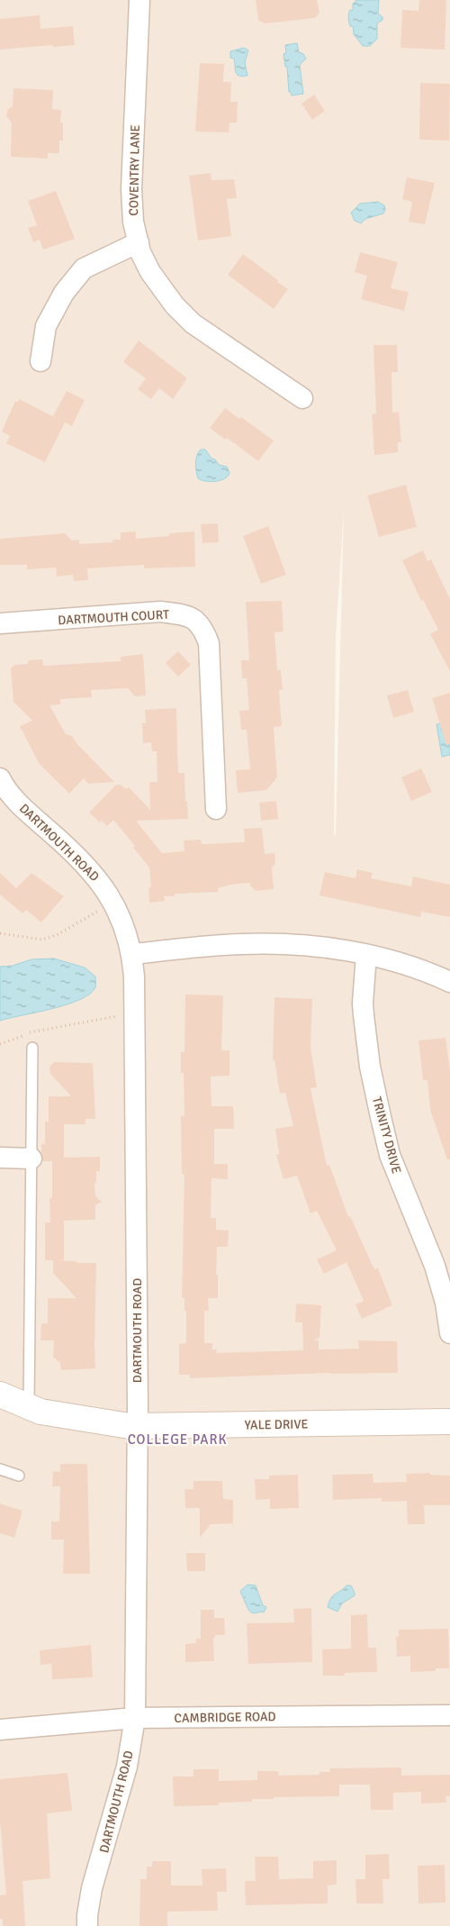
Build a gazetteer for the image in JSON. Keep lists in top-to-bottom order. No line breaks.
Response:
{"streets":{"street":["COVENTRY LANE","DARTMOUTH COURT","DARTMOUTH ROAD","TRINITY DRIVE","YALE DRIVE","CAMBRIDGE ROAD"]},"crossings":[["DARTMOUTH ROAD","YALE DRIVE"],["DARTMOUTH ROAD","CAMBRIDGE ROAD"]],"districts":["COLLEGE PARK"]}
